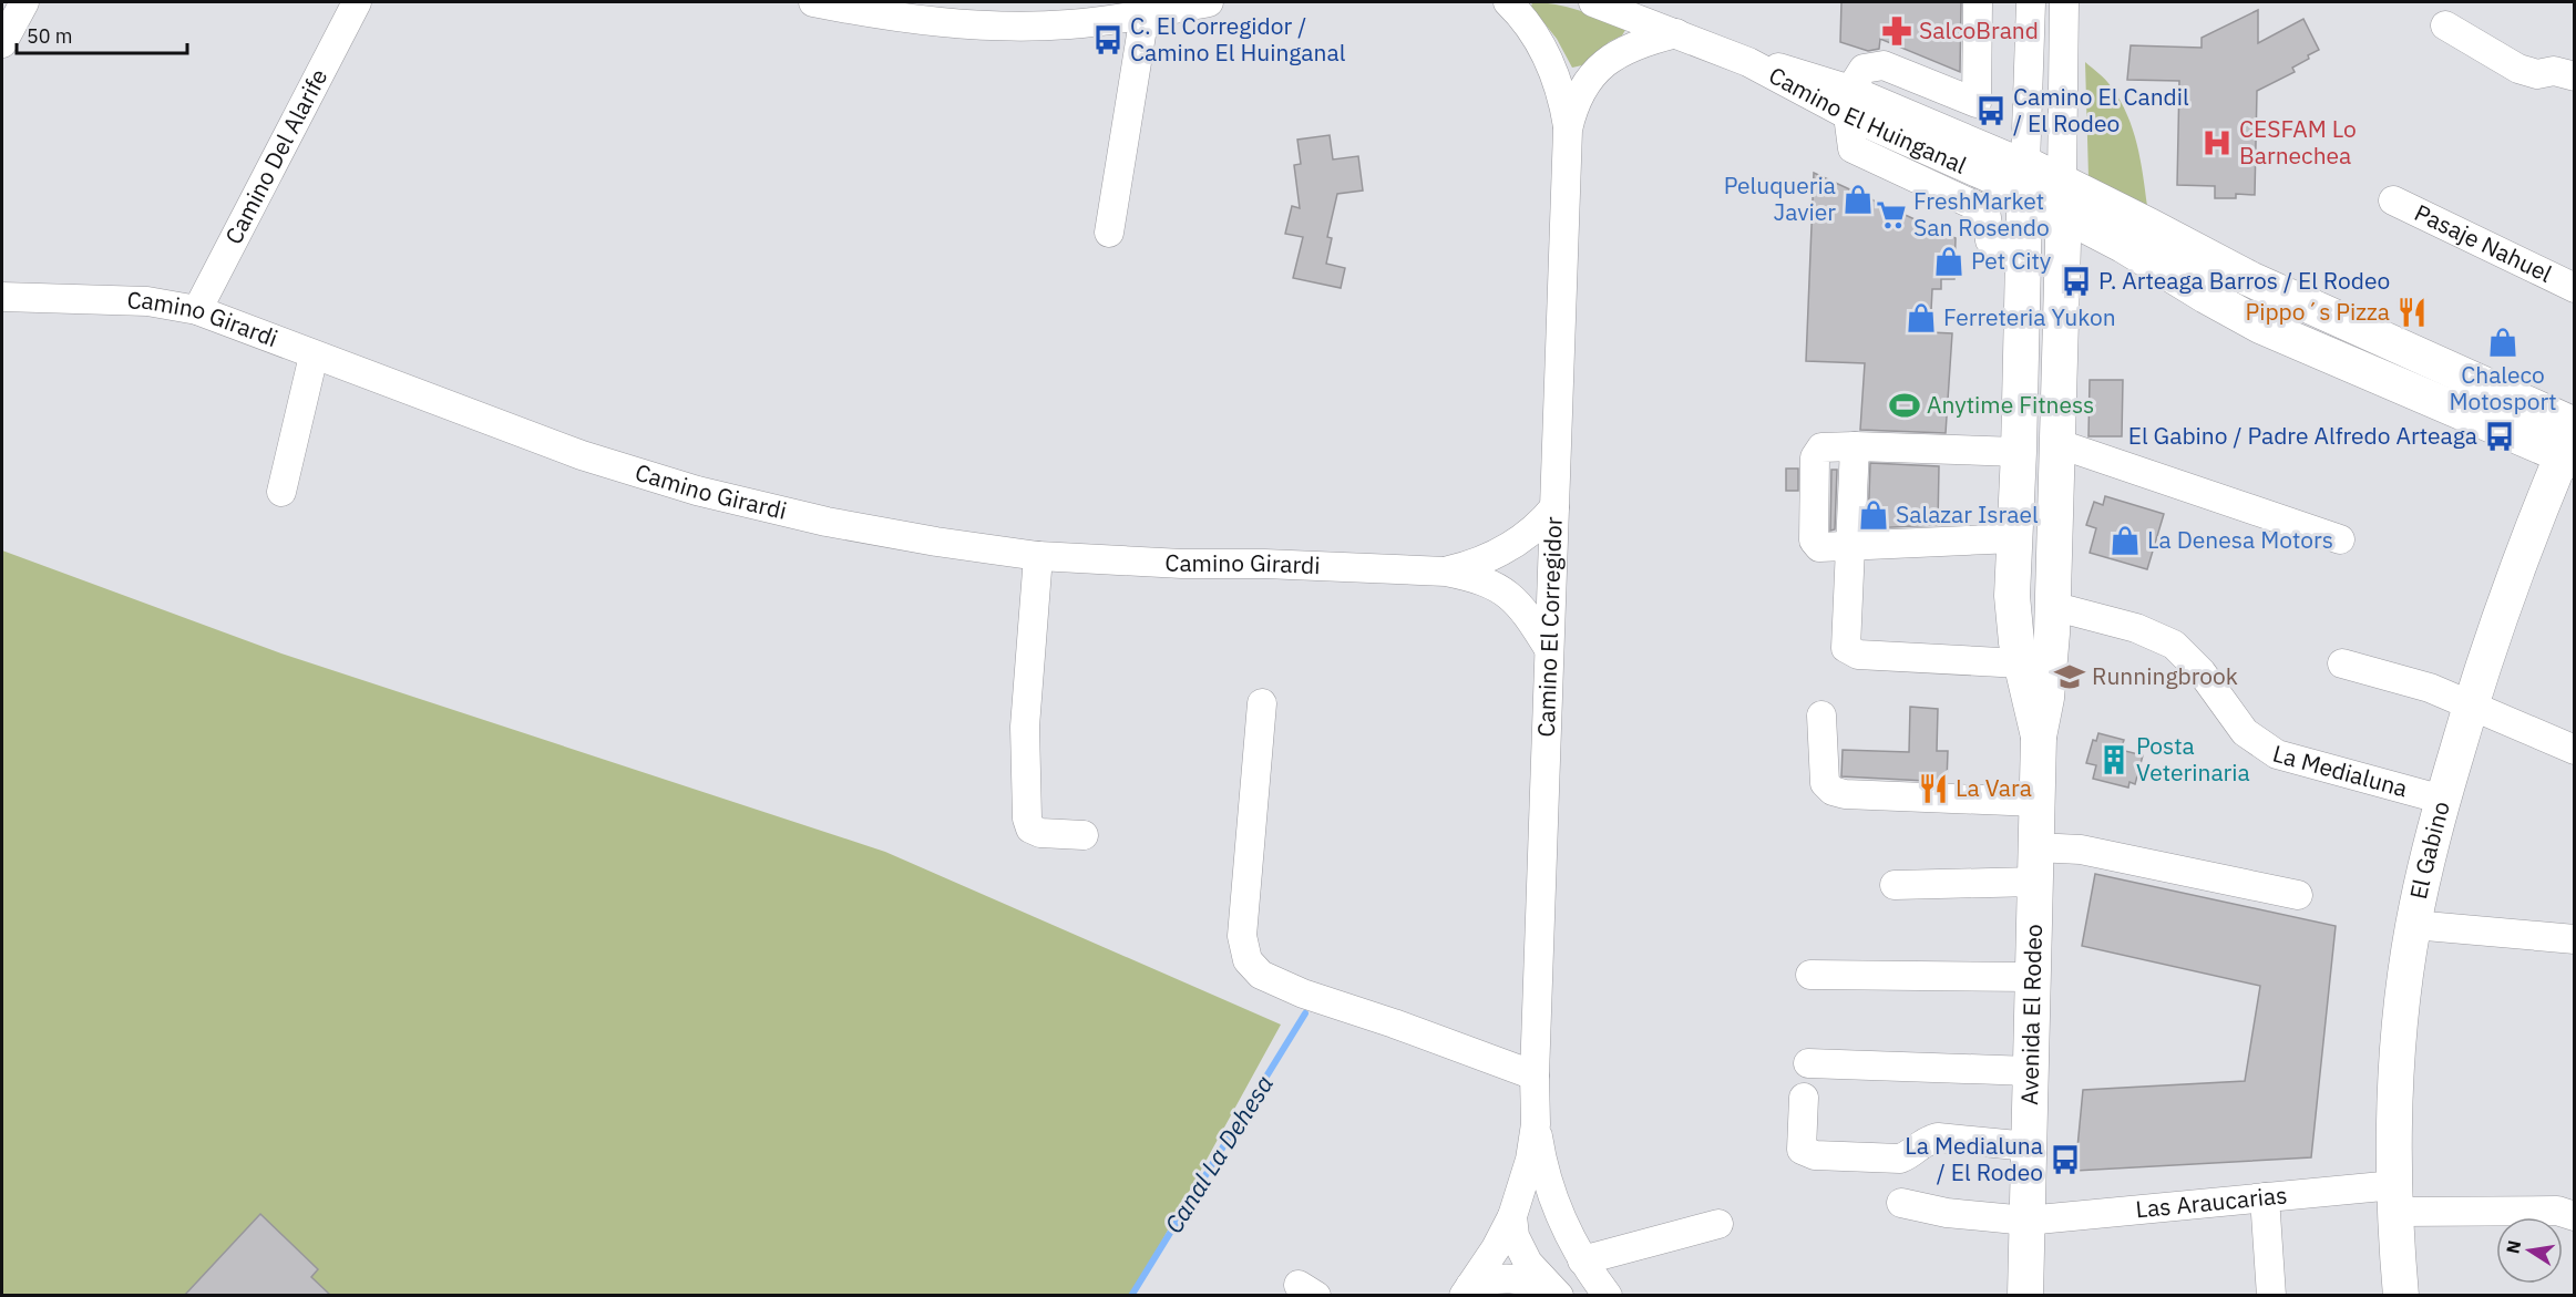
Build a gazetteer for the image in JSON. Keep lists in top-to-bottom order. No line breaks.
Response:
{"streets":{"main road":["El Gabino","Avenida El Rodeo"],"street":["Camino El Huinganal","Camino Del Alarife","Pasaje Nahuel","Camino Girardi","Camino El Corregidor","La Medialuna","Las Araucarias"]},"crossings":[["Camino El Huinganal","Camino El Corregidor"],["Camino El Huinganal","Avenida El Rodeo"],["Camino Del Alarife","Camino Girardi"],["Camino Girardi","Camino El Corregidor"],["La Medialuna","El Gabino"],["La Medialuna","Avenida El Rodeo"],["El Gabino","Las Araucarias"],["Avenida El Rodeo","Las Araucarias"]],"water":["Canal La Dehesa"],"places":{"pharmacy":["SalcoBrand"],"bus stop":["C. El Corregidor / Camino El Huinganal","Camino El Candil / El Rodeo","P. Arteaga Barros / El Rodeo","El Gabino / Padre Alfredo Arteaga","La Medialuna / El Rodeo"],"hospital":["CESFAM Lo Barnechea"],"shop":["Peluqueria Javier","Pet City","Ferreteria Yukon","Chaleco Motosport","Salazar Israel","La Denesa Motors"],"supermarket":["FreshMarket San Rosendo"],"restaurant":["Pippo´s Pizza","La Vara"],"sports":["Anytime Fitness"],"school or university":["Runningbrook"],"building":["Posta Veterinaria"]},"scale_bar":"50 m","north":"left"}
